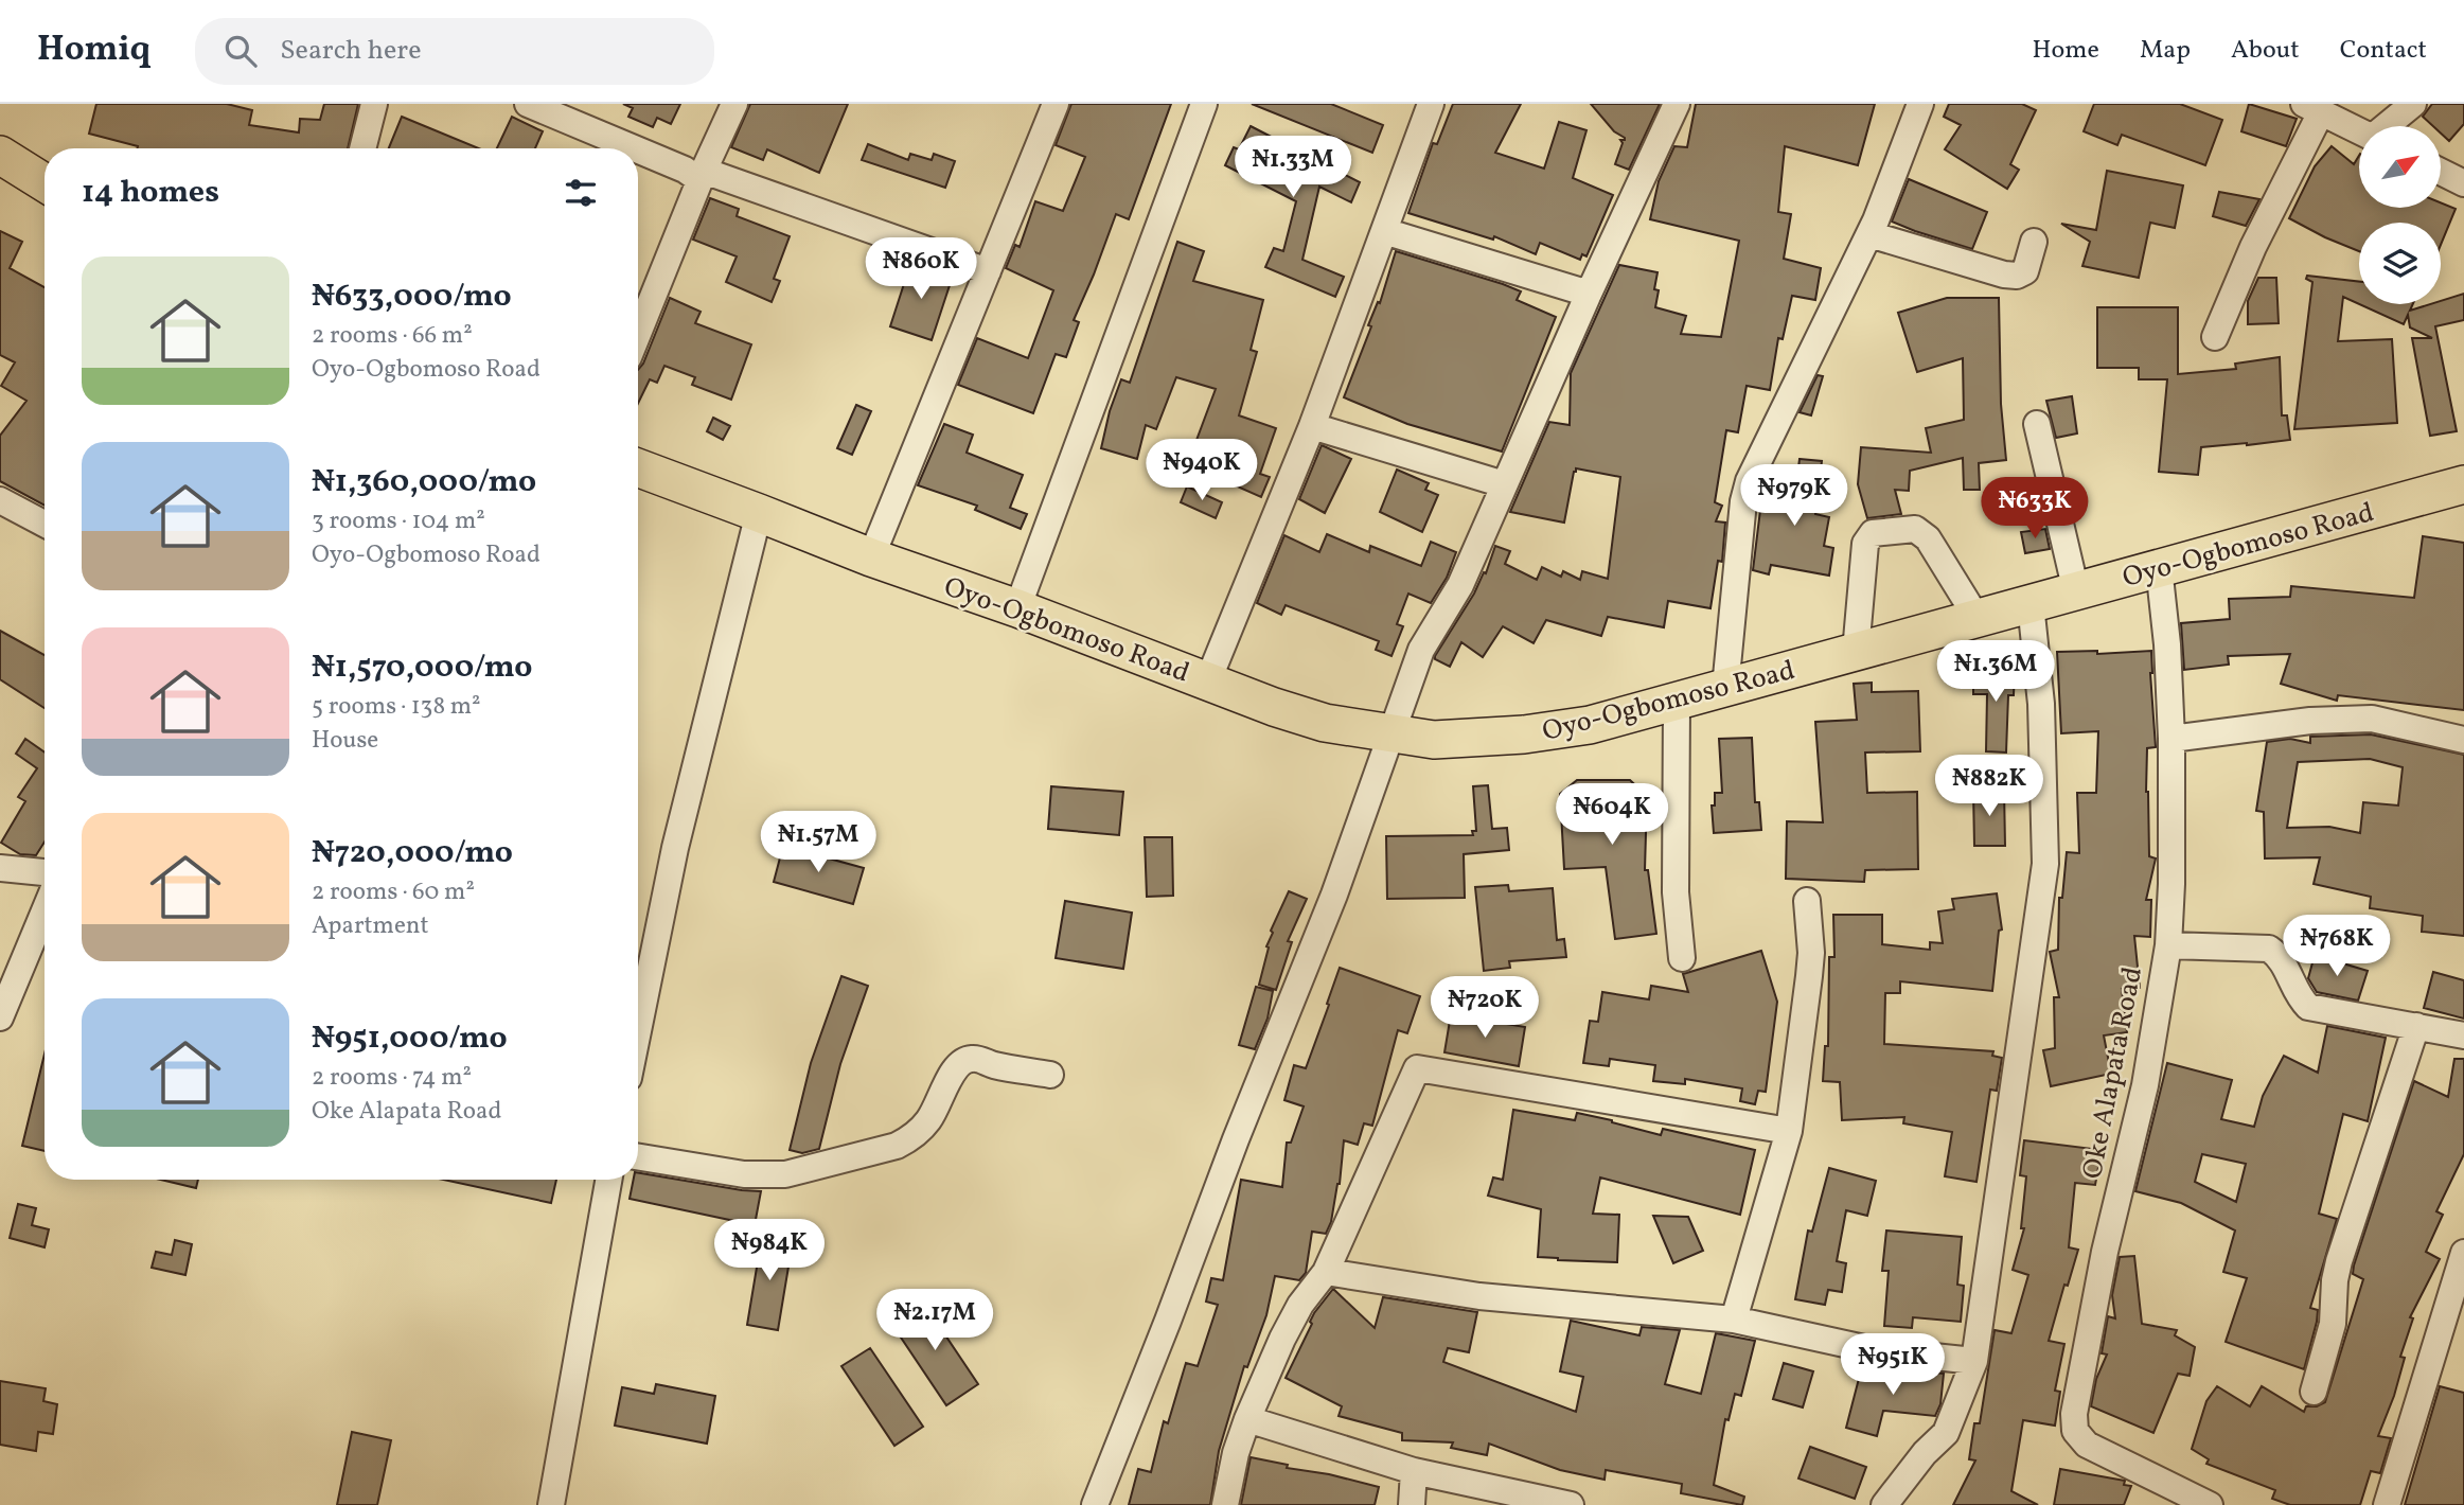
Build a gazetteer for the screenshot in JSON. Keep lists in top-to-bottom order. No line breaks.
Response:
{"streets":{"highway":["Oyo-Ogbomoso Road"],"street":["Oke Alapata Road"]},"crossings":[["Oyo-Ogbomoso Road","Oke Alapata Road"]],"north":"top right","page":{"header":"Homiq","search":"Search here","nav":["Home","Map","About","Contact"],"price":["₦1.33M","₦860K","₦940K","₦979K","₦633K","₦1.36M","₦882K","₦604K","₦1.57M","₦768K","₦720K","₦984K","₦2.17M","₦951K"],"heading":"14 homes","list":[{"name":"₦633,000/mo","note":"2 rooms · 66 m² · Oyo-Ogbomoso Road"},{"name":"₦1,360,000/mo","note":"3 rooms · 104 m² · Oyo-Ogbomoso Road"},{"name":"₦1,570,000/mo","note":"5 rooms · 138 m² · House"},{"name":"₦720,000/mo","note":"2 rooms · 60 m² · Apartment"},{"name":"₦951,000/mo","note":"2 rooms · 74 m² · Oke Alapata Road"}]}}
